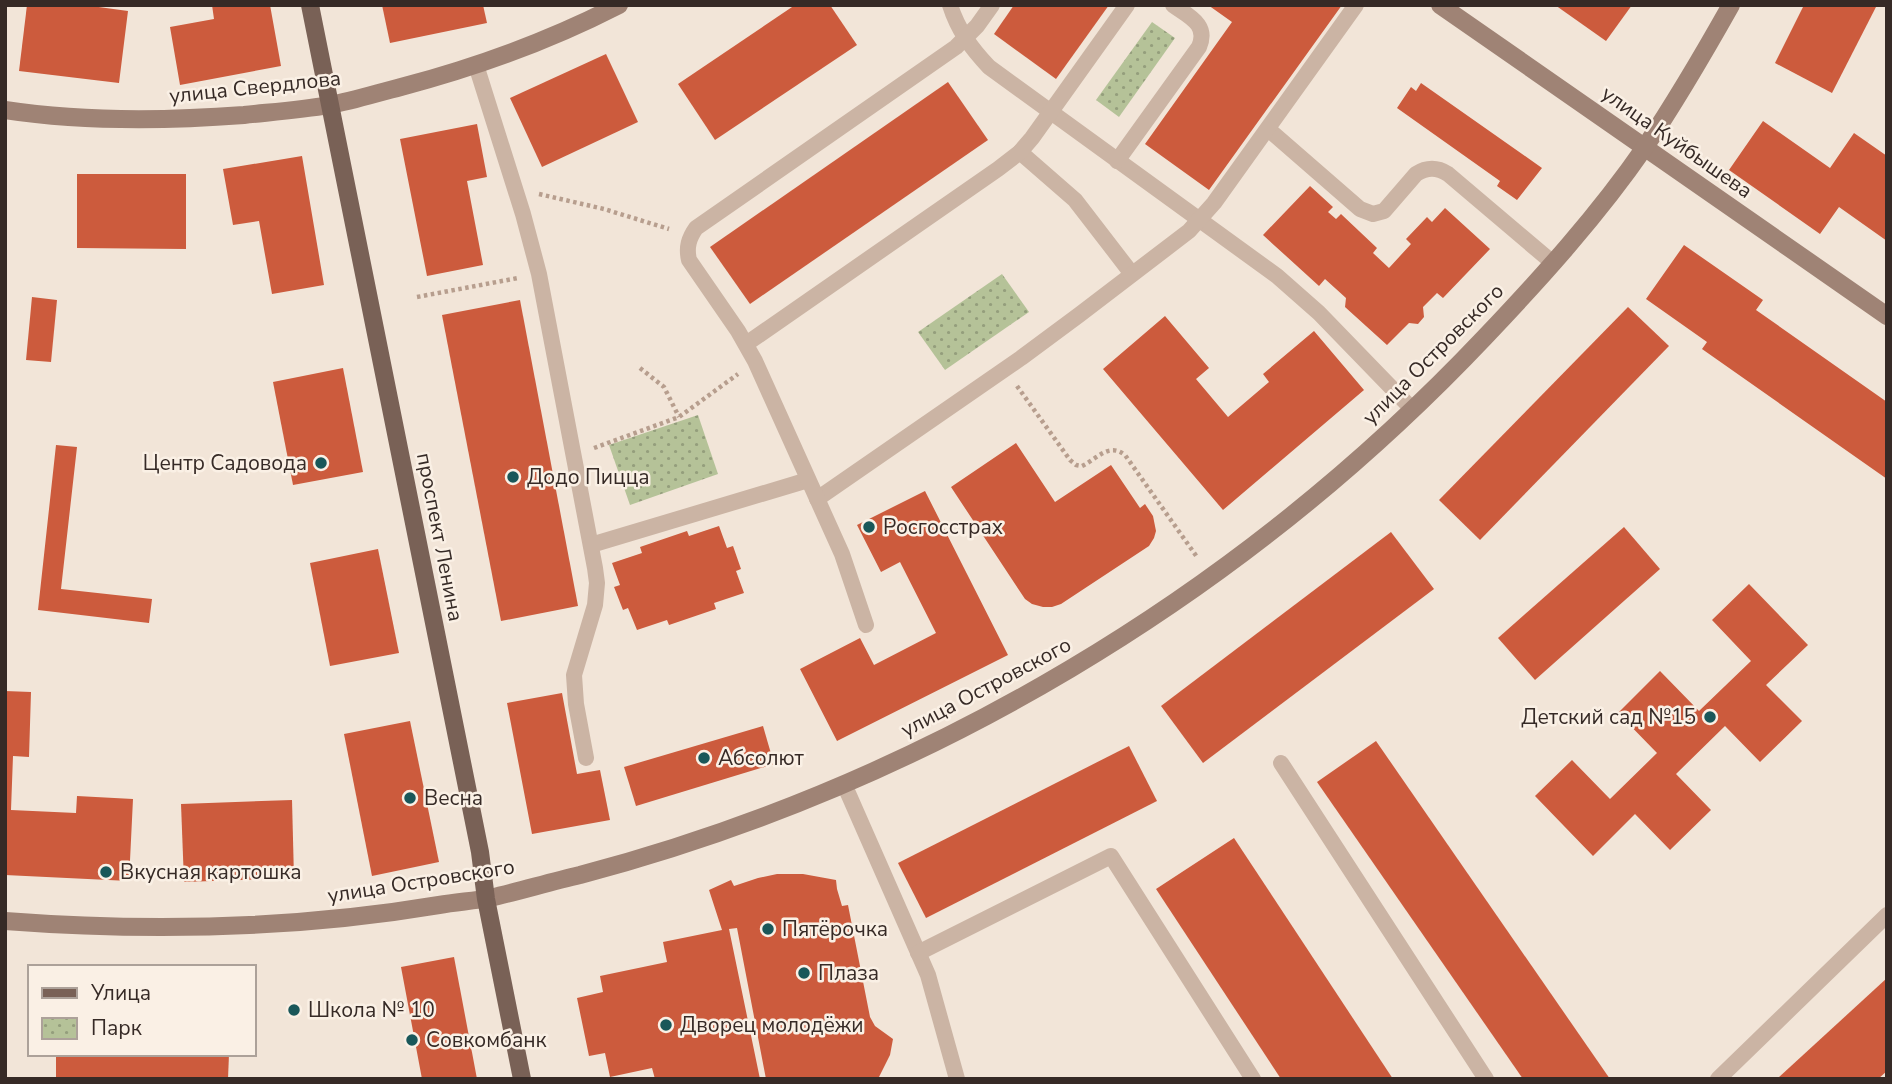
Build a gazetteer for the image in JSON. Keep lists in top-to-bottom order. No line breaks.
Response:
{"streets":{"main road":["проспект Ленина"],"street":["улица Свердлова","улица Куйбышева","улица Островского"]},"crossings":[["улица Свердлова","проспект Ленина"],["улица Куйбышева","улица Островского"],["улица Островского","проспект Ленина"]],"places":["Центр Садовода","Додо Пицца","Росгосстрах","Детский сад №15","Абсолют","Весна","Вкусная картошка","Пятёрочка","Плаза","Школа № 10","Дворец молодёжи","Совкомбанк"],"legend":["Улица","Парк"]}
